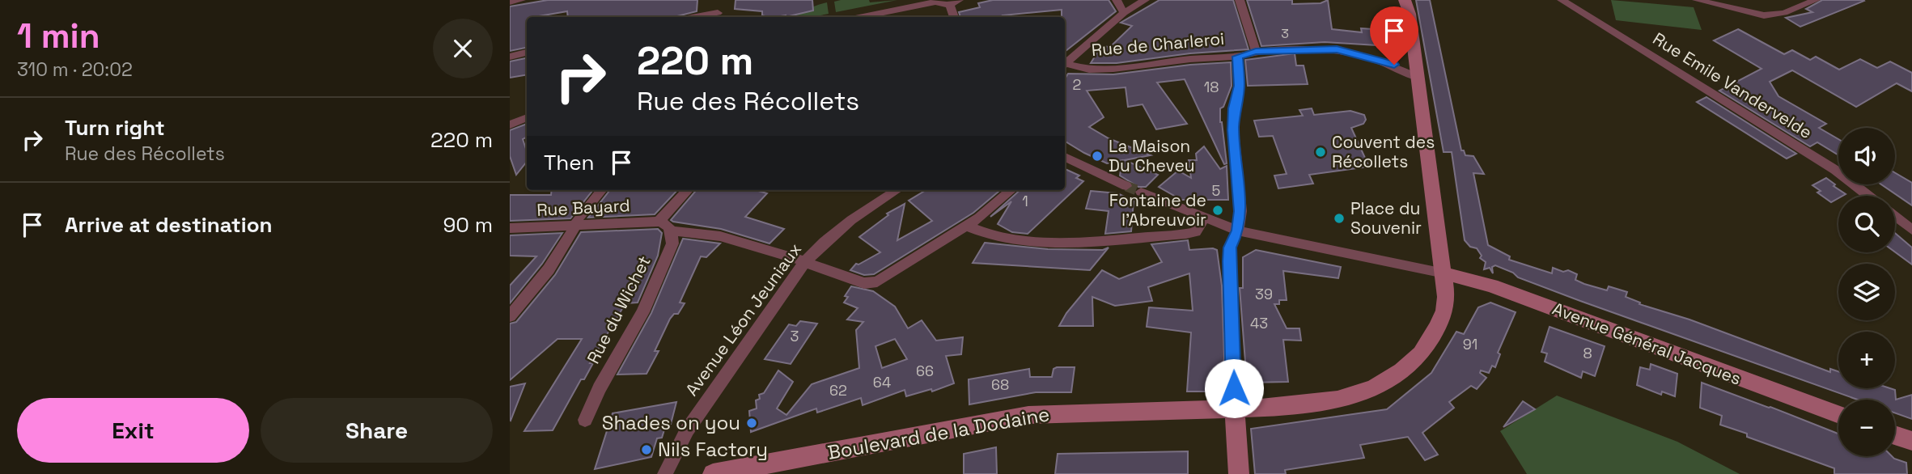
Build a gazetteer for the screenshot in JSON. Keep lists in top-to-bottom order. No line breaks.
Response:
{"streets":{"main road":["Avenue Général Jacques","Boulevard de la Dodaine"],"street":["Rue de Charleroi","Rue Emile Vandervelde","Rue Bayard","Rue du Wichet","Avenue Léon Jeuniaux"]},"crossings":[["Rue de Charleroi","Boulevard de la Dodaine"],["Avenue Général Jacques","Boulevard de la Dodaine"]],"places":["Couvent des Récollets","La Maison Du Cheveu","Fontaine de l'Abreuvoir","Place du Souvenir","Shades on you","Nils Factory"],"house_numbers":["3","2","18","5","1","39","43","3","91","8","66","64","68","62"],"page":{"heading":["1 min","310 m · 20:02"],"turn":["220 m","Rue des Récollets"],"list":[{"name":"Turn right","note":"Rue des Récollets","value":"220 m"},{"name":"Arrive at destination","value":"90 m"}],"map_buttons":["+","−"],"then":"Then","buttons":["Exit","Share"]}}
